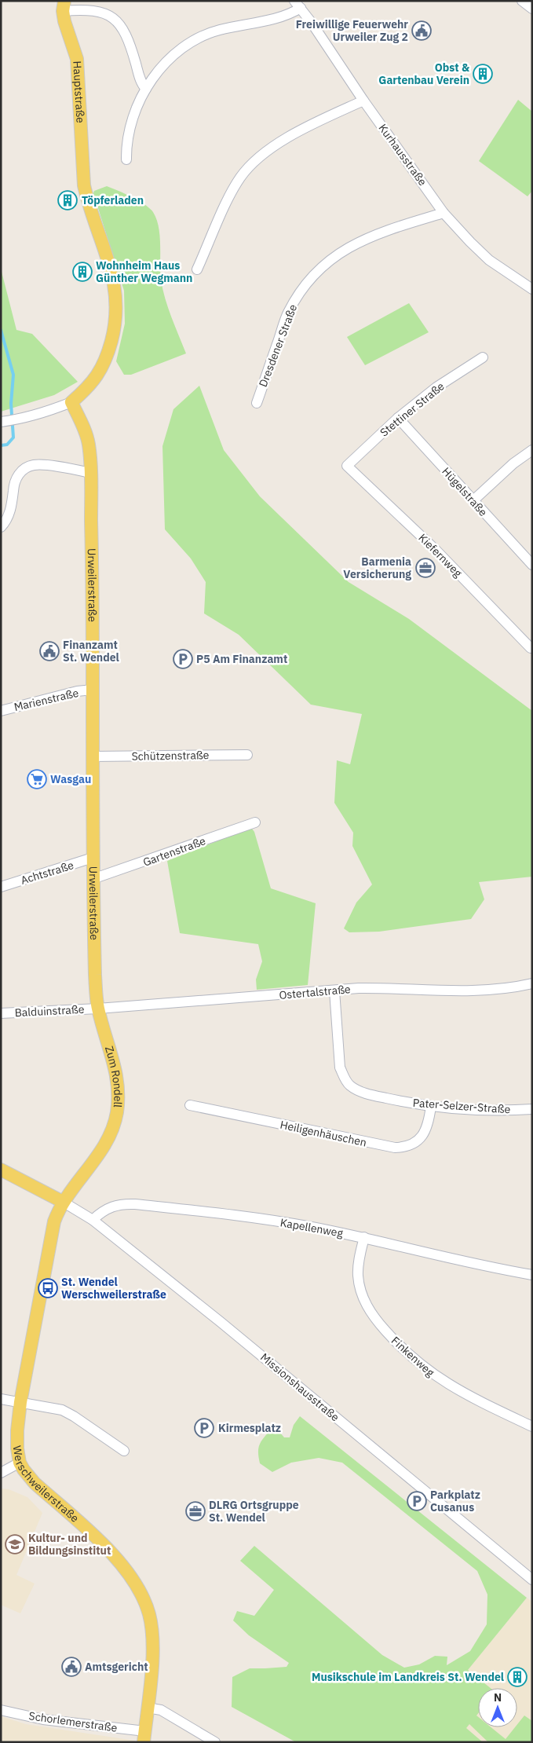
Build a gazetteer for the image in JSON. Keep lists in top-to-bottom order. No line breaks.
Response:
{"streets":{"main road":["Hauptstraße","Urweilerstraße","Zum Rondell","Werschweilerstraße"],"street":["Kurhausstraße","Dresdener Straße","Stettiner Straße","Hügelstraße","Kiefernweg","Marienstraße","Schützenstraße","Gartenstraße","Achtstraße","Ostertalstraße","Balduinstraße","Pater-Selzer-Straße","Heiligenhäuschen","Kapellenweg","Finkenweg","Missionshausstraße","Schorlemerstraße"]},"crossings":[["Hauptstraße","Urweilerstraße"],["Kurhausstraße","Dresdener Straße"],["Stettiner Straße","Hügelstraße"],["Stettiner Straße","Kiefernweg"],["Urweilerstraße","Marienstraße"],["Urweilerstraße","Schützenstraße"],["Urweilerstraße","Gartenstraße"],["Urweilerstraße","Achtstraße"],["Urweilerstraße","Ostertalstraße"],["Urweilerstraße","Balduinstraße"],["Urweilerstraße","Zum Rondell"],["Ostertalstraße","Balduinstraße"],["Ostertalstraße","Zum Rondell"],["Ostertalstraße","Pater-Selzer-Straße"],["Balduinstraße","Zum Rondell"],["Zum Rondell","Missionshausstraße"],["Zum Rondell","Werschweilerstraße"],["Pater-Selzer-Straße","Heiligenhäuschen"],["Kapellenweg","Finkenweg"],["Kapellenweg","Missionshausstraße"],["Missionshausstraße","Werschweilerstraße"],["Werschweilerstraße","Schorlemerstraße"]],"places":{"public building":["Freiwillige Feuerwehr Urweiler Zug 2","Finanzamt St. Wendel","Amtsgericht"],"building":["Obst & Gartenbau Verein","Töpferladen","Wohnheim Haus Günther Wegmann","Musikschule im Landkreis St. Wendel"],"office":["Barmenia Versicherung","DLRG Ortsgruppe St. Wendel"],"parking":["P5 Am Finanzamt","Kirmesplatz","Parkplatz Cusanus"],"supermarket":["Wasgau"],"bus stop":["St. Wendel Werschweilerstraße"],"school or university":["Kultur- und Bildungsinstitut"]},"north":"top"}
